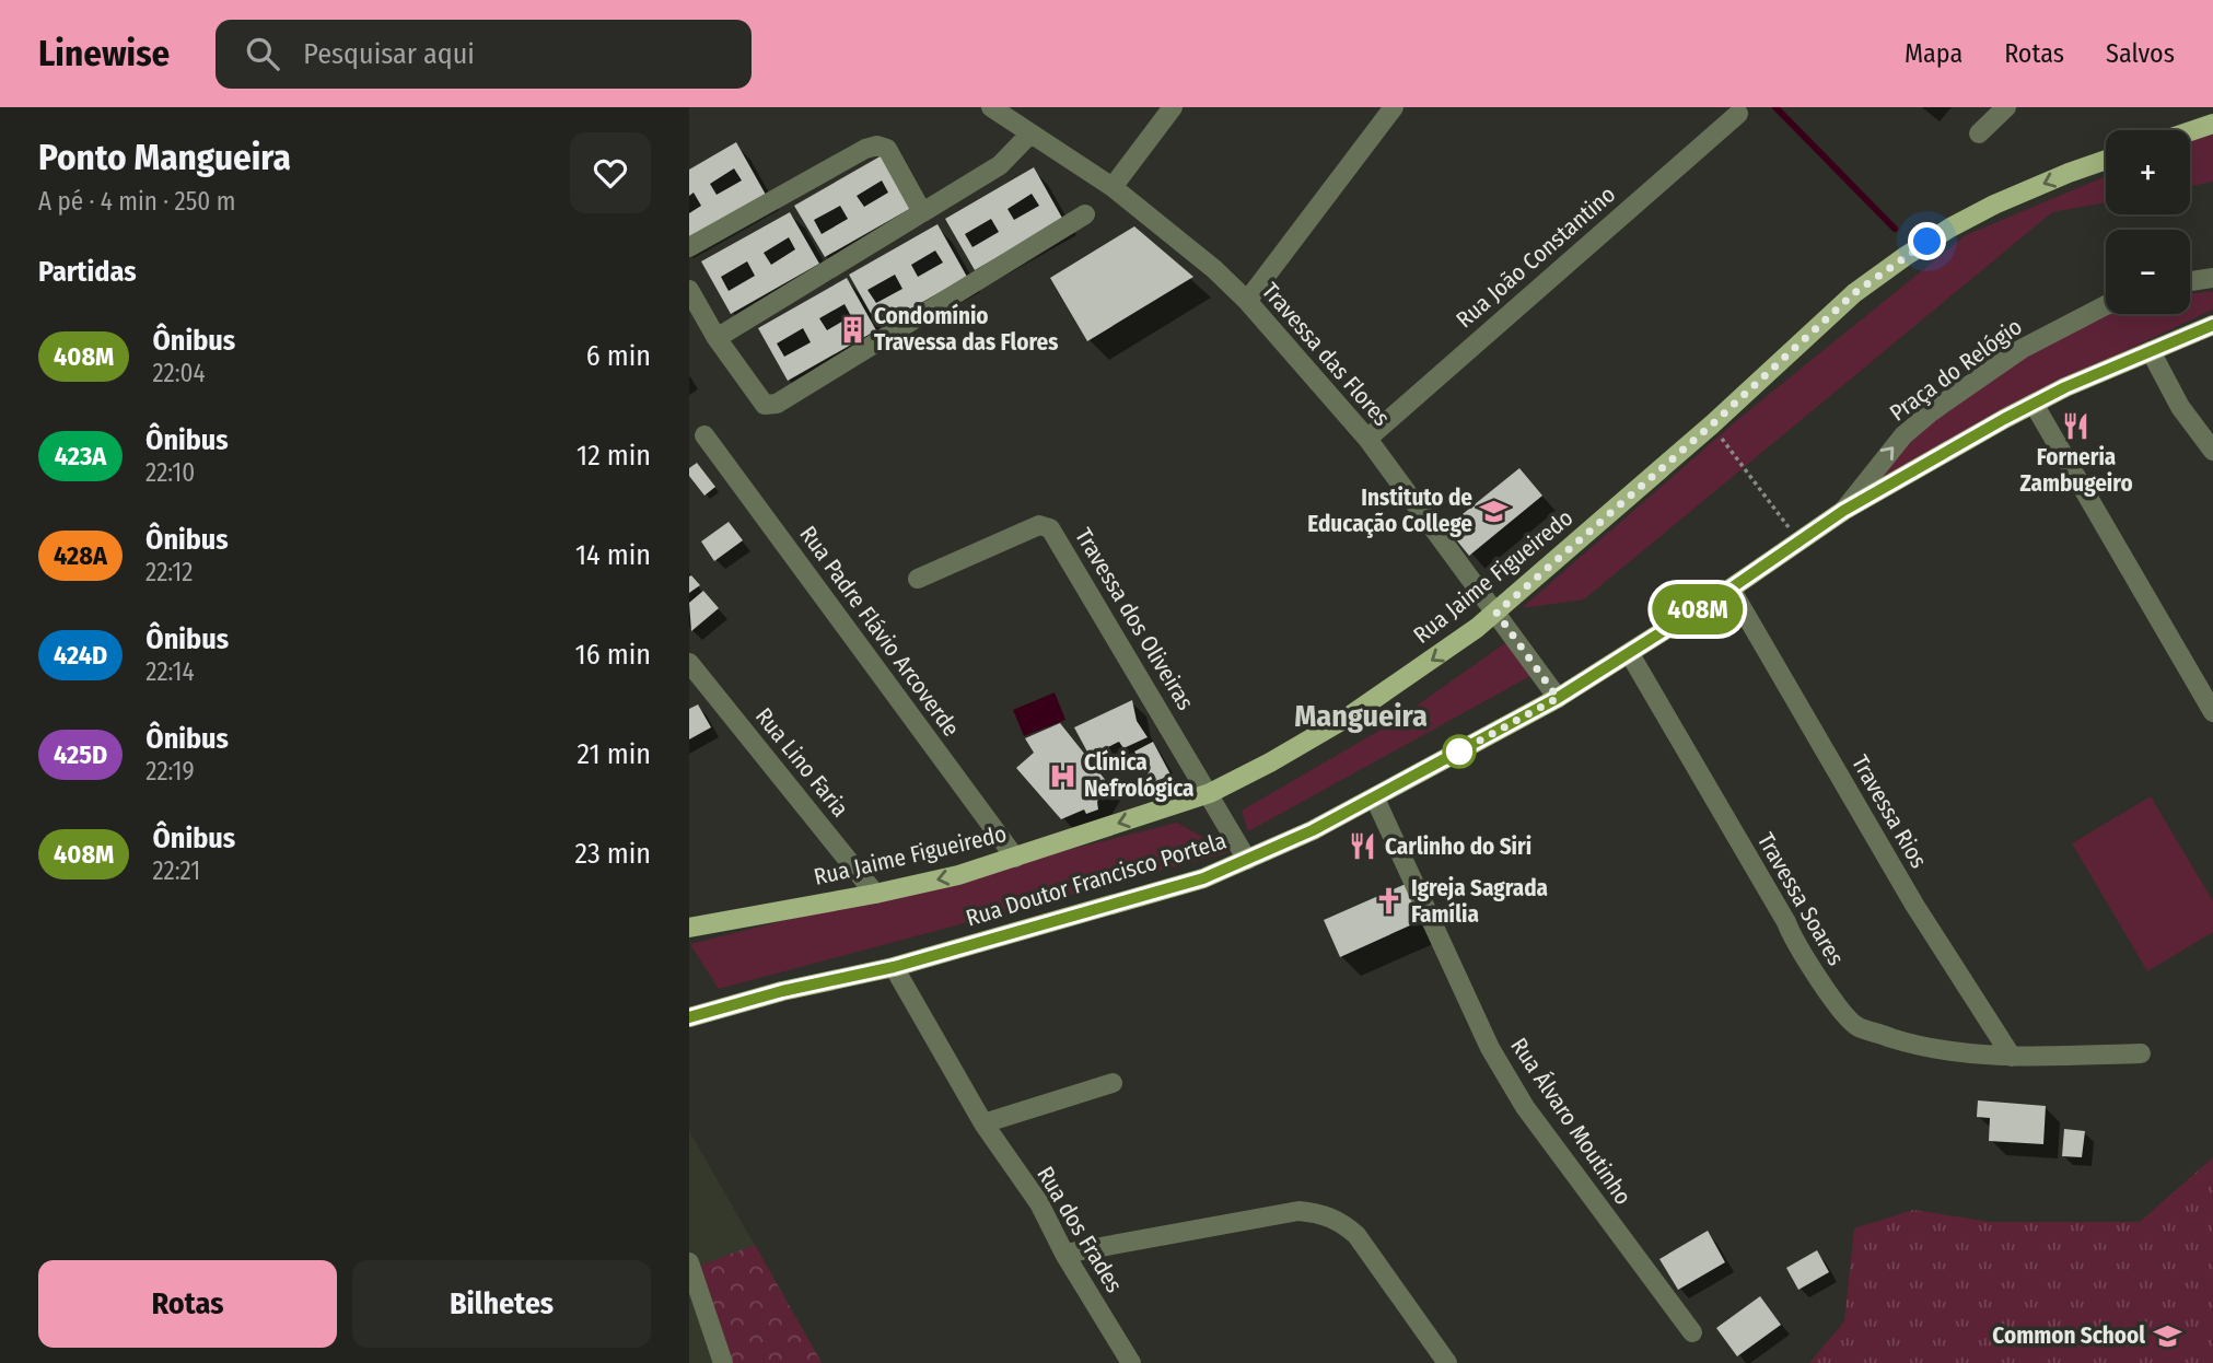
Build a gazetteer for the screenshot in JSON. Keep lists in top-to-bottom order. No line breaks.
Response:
{"streets":{"main road":["Rua Jaime Figueiredo","Rua Doutor Francisco Portela"],"street":["Rua João Constantino","Travessa das Flores","Praça do Relógio","Travessa dos Oliveiras","Rua Padre Flávio Arcoverde","Rua Lino Faria","Travessa Rios","Travessa Soares","Rua Álvaro Moutinho","Rua dos Frades"]},"crossings":[["Rua João Constantino","Travessa das Flores"],["Travessa das Flores","Rua Jaime Figueiredo"],["Travessa das Flores","Rua Doutor Francisco Portela"],["Praça do Relógio","Rua Doutor Francisco Portela"],["Rua Jaime Figueiredo","Travessa dos Oliveiras"],["Rua Jaime Figueiredo","Rua Padre Flávio Arcoverde"],["Rua Jaime Figueiredo","Rua Lino Faria"],["Travessa dos Oliveiras","Rua Doutor Francisco Portela"],["Travessa Rios","Rua Doutor Francisco Portela"],["Travessa Rios","Travessa Soares"],["Rua Doutor Francisco Portela","Travessa Soares"],["Rua Doutor Francisco Portela","Rua Álvaro Moutinho"],["Rua Doutor Francisco Portela","Rua dos Frades"]],"one_way":["Praça do Relógio","Rua Jaime Figueiredo"],"districts":["Mangueira"],"places":{"building":["Condomínio Travessa das Flores"],"restaurant":["Forneria Zambugeiro","Carlinho do Siri"],"school or university":["Instituto de Educação College","Common School"],"hospital":["Clínica Nefrológica"],"church":["Igreja Sagrada Família"]},"lines":["bus line 408M"],"page":{"header":"Linewise","search":"Pesquisar aqui","nav":["Mapa","Rotas","Salvos"],"heading":[["Ponto Mangueira","A pé · 4 min · 250 m"],"Partidas"],"on_map":"408M","map_buttons":["+","−"],"list":[{"mark":"408M","name":"Ônibus","note":"22:04","value":"6 min"},{"mark":"423A","name":"Ônibus","note":"22:10","value":"12 min"},{"mark":"428A","name":"Ônibus","note":"22:12","value":"14 min"},{"mark":"424D","name":"Ônibus","note":"22:14","value":"16 min"},{"mark":"425D","name":"Ônibus","note":"22:19","value":"21 min"},{"mark":"408M","name":"Ônibus","note":"22:21","value":"23 min"}],"buttons":["Rotas","Bilhetes"]}}
